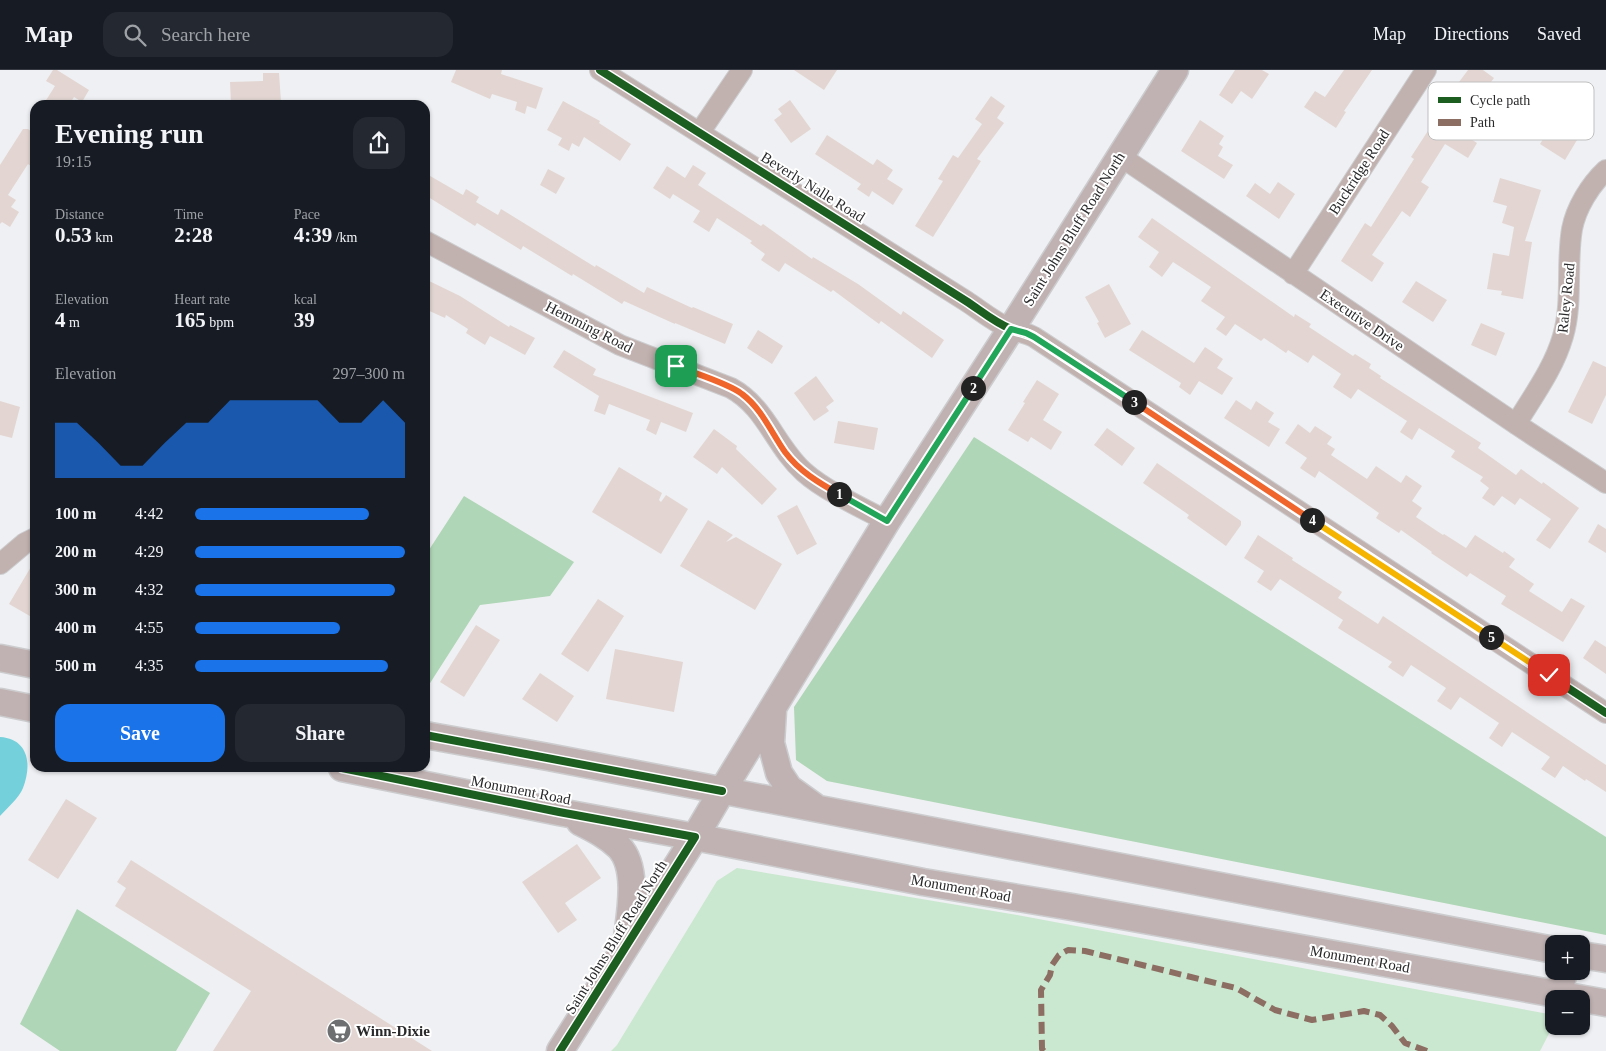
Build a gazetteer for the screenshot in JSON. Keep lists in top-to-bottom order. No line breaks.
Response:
{"streets":{"main road":["Saint Johns Bluff Road North","Monument Road"],"street":["Buckridge Road","Beverly Nalle Road","Raley Road","Executive Drive","Hemming Road"]},"crossings":[["Buckridge Road","Executive Drive"],["Beverly Nalle Road","Saint Johns Bluff Road North"],["Saint Johns Bluff Road North","Executive Drive"],["Saint Johns Bluff Road North","Hemming Road"],["Saint Johns Bluff Road North","Monument Road"],["Raley Road","Executive Drive"]],"places":{"supermarket":["Winn-Dixie"]},"legend":["Cycle path","Path"],"page":{"header":"Map","search":"Search here","nav":["Map","Directions","Saved"],"heading":["Evening run","19:15"],"stats":[["Distance","0.53 km"],["Time","2:28"],["Pace","4:39 /km"],["Elevation","4 m"],["Heart rate","165 bpm"],["kcal","39"]],"chart":["Elevation","297–300 m"],"pins":["2","3","1","4","5"],"list":[{"name":"100 m","note":"4:42"},{"name":"200 m","note":"4:29"},{"name":"300 m","note":"4:32"},{"name":"400 m","note":"4:55"},{"name":"500 m","note":"4:35"}],"buttons":["Save","Share"],"map_buttons":["+","−"]}}
